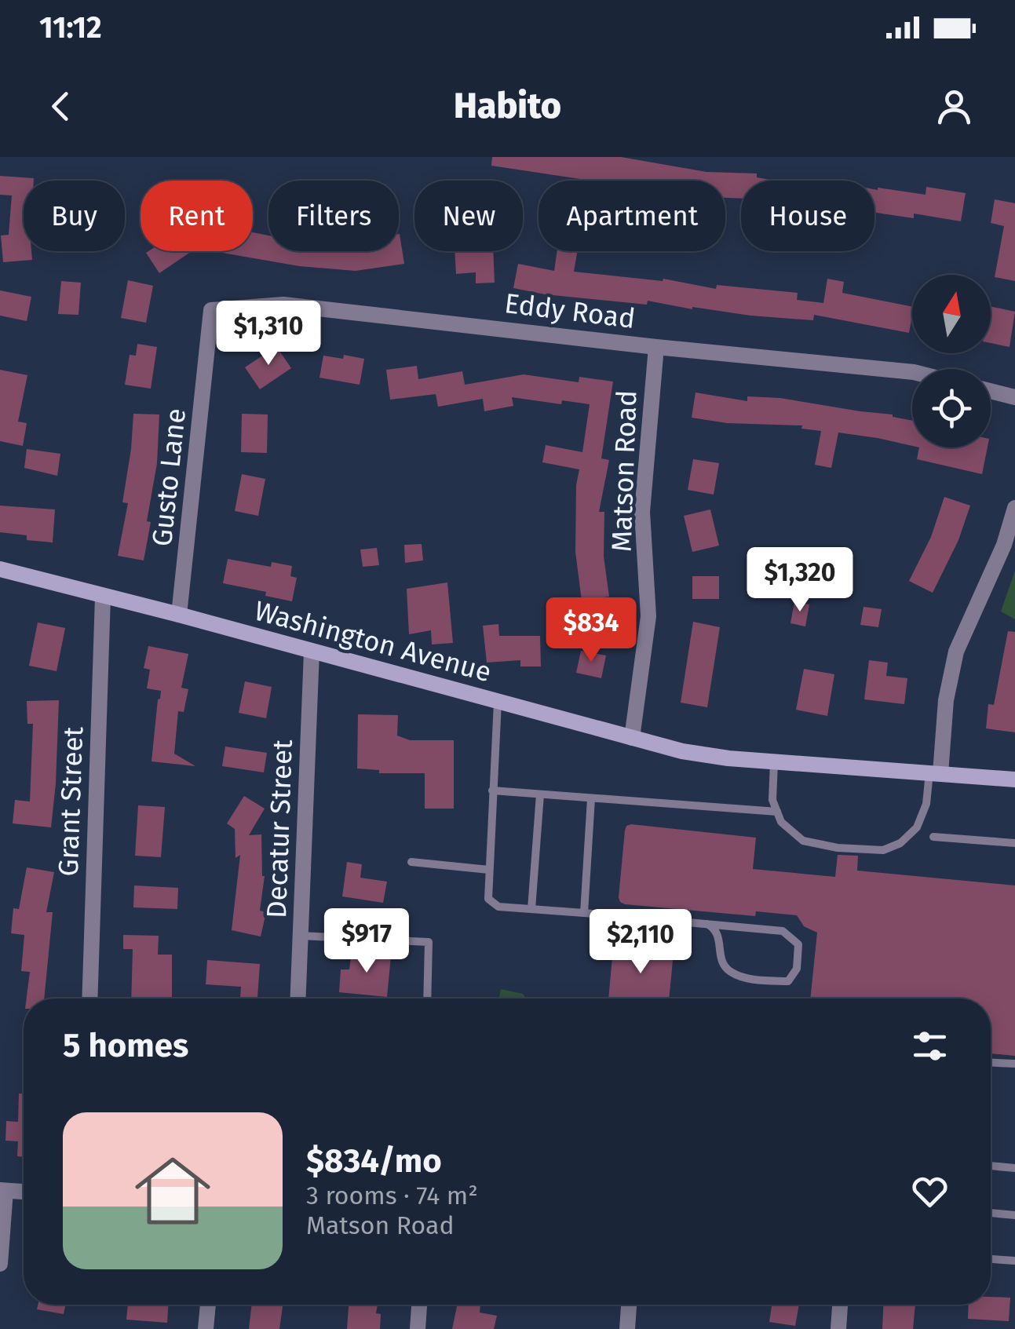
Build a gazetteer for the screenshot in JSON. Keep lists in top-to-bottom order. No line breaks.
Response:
{"streets":{"street":["Eddy Road","Matson Road","Gusto Lane","Washington Avenue","Grant Street","Decatur Street"]},"crossings":[["Eddy Road","Matson Road"],["Eddy Road","Gusto Lane"],["Matson Road","Washington Avenue"],["Gusto Lane","Washington Avenue"],["Washington Avenue","Grant Street"],["Washington Avenue","Decatur Street"]],"north":"top","page":{"status":"11:12","header":"Habito","chip":["Buy","Rent","Filters","New","Apartment","House"],"price":["$1,310","$1,320","$834","$917","$2,110"],"heading":"5 homes","list":[{"name":"$834/mo","note":"3 rooms · 74 m² · Matson Road"}]}}
